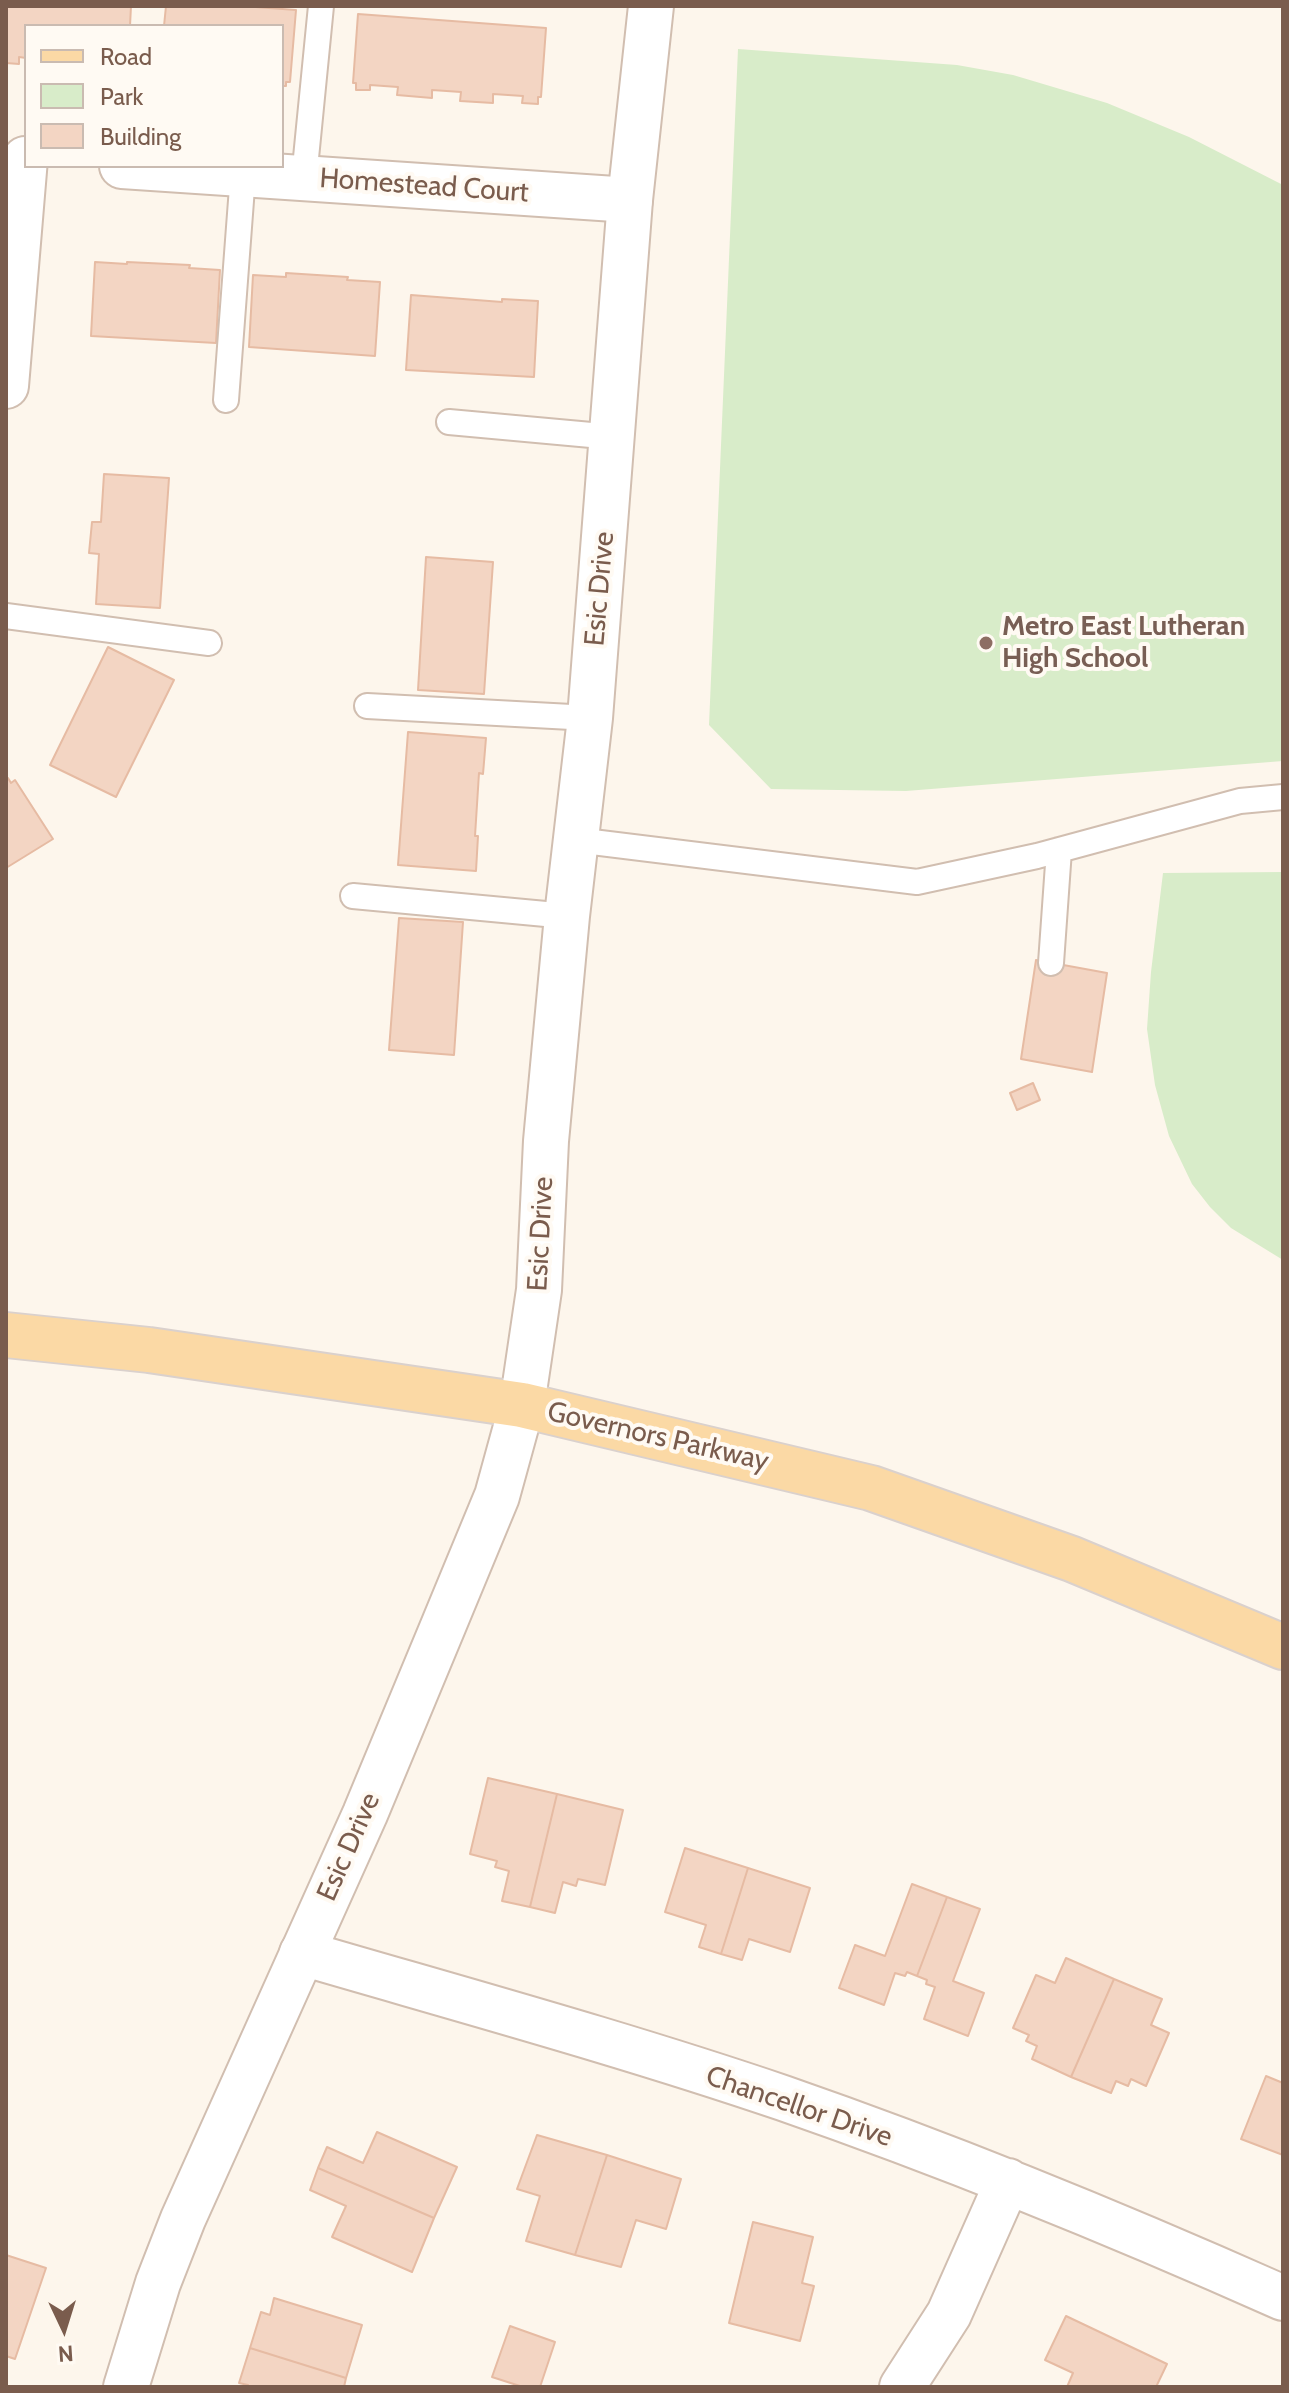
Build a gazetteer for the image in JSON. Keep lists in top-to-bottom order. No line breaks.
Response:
{"streets":{"main road":["Governors Parkway"],"street":["Homestead Court","Esic Drive","Chancellor Drive"]},"crossings":[["Homestead Court","Esic Drive"],["Esic Drive","Governors Parkway"],["Esic Drive","Chancellor Drive"]],"places":["Metro East Lutheran High School"],"legend":["Road","Park","Building"],"north":"bottom"}
